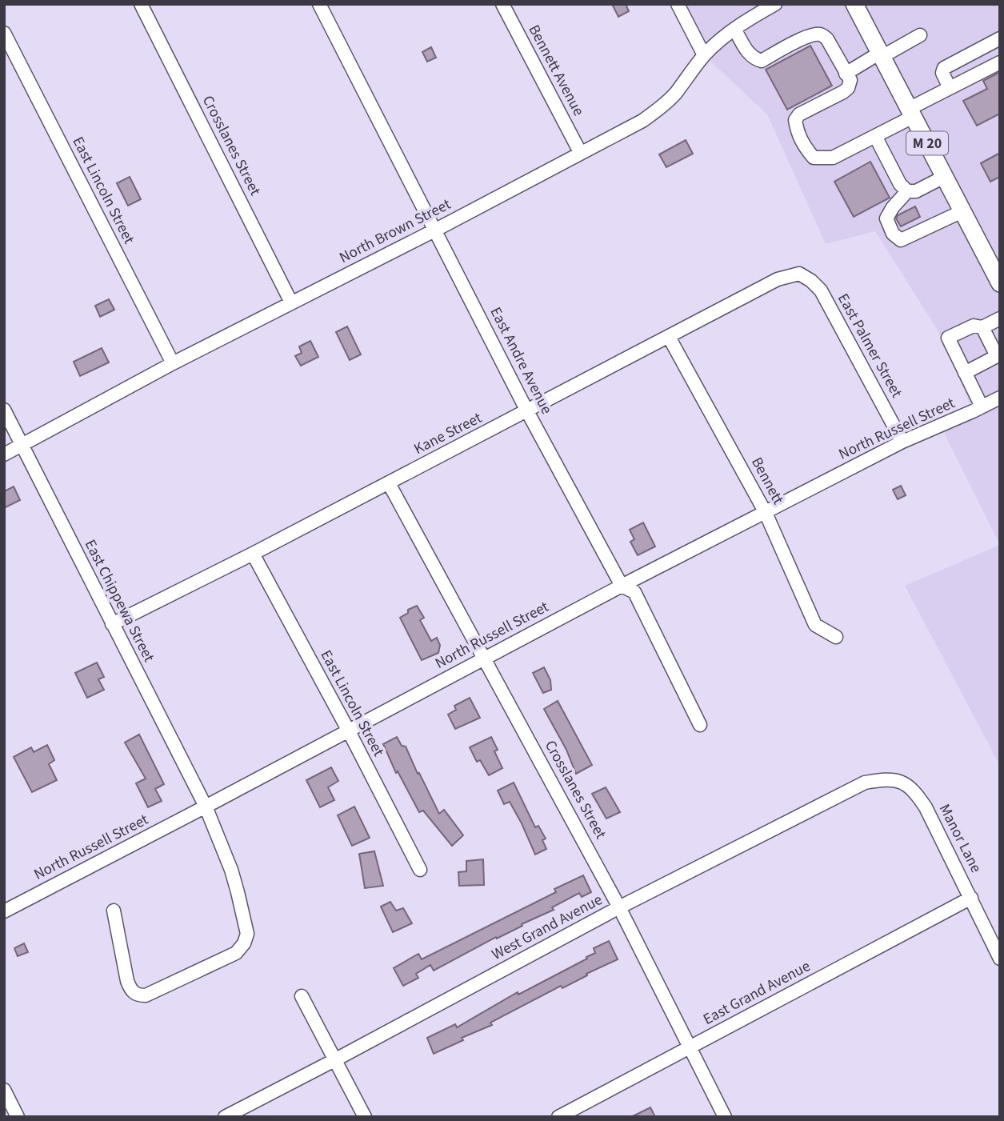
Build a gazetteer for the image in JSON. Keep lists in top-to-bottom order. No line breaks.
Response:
{"streets":{"main road":["M 20"],"street":["Bennett Avenue","Crosslanes Street","East Lincoln Street","North Brown Street","East Palmer Street","East Andre Avenue","North Russell Street","Kane Street","Bennett","East Chippewa Street","Manor Lane","West Grand Avenue","East Grand Avenue"]},"crossings":[["Bennett Avenue","North Brown Street"],["Crosslanes Street","North Brown Street"],["Crosslanes Street","North Russell Street"],["Crosslanes Street","Kane Street"],["Crosslanes Street","West Grand Avenue"],["Crosslanes Street","East Grand Avenue"],["East Lincoln Street","North Brown Street"],["East Lincoln Street","North Russell Street"],["East Lincoln Street","Kane Street"],["North Brown Street","East Andre Avenue"],["North Brown Street","East Chippewa Street"],["East Palmer Street","North Russell Street"],["East Palmer Street","Kane Street"],["East Andre Avenue","North Russell Street"],["East Andre Avenue","Kane Street"],["North Russell Street","Bennett"],["North Russell Street","East Chippewa Street"],["Kane Street","Bennett"],["Kane Street","East Chippewa Street"],["Manor Lane","West Grand Avenue"],["Manor Lane","East Grand Avenue"]]}
